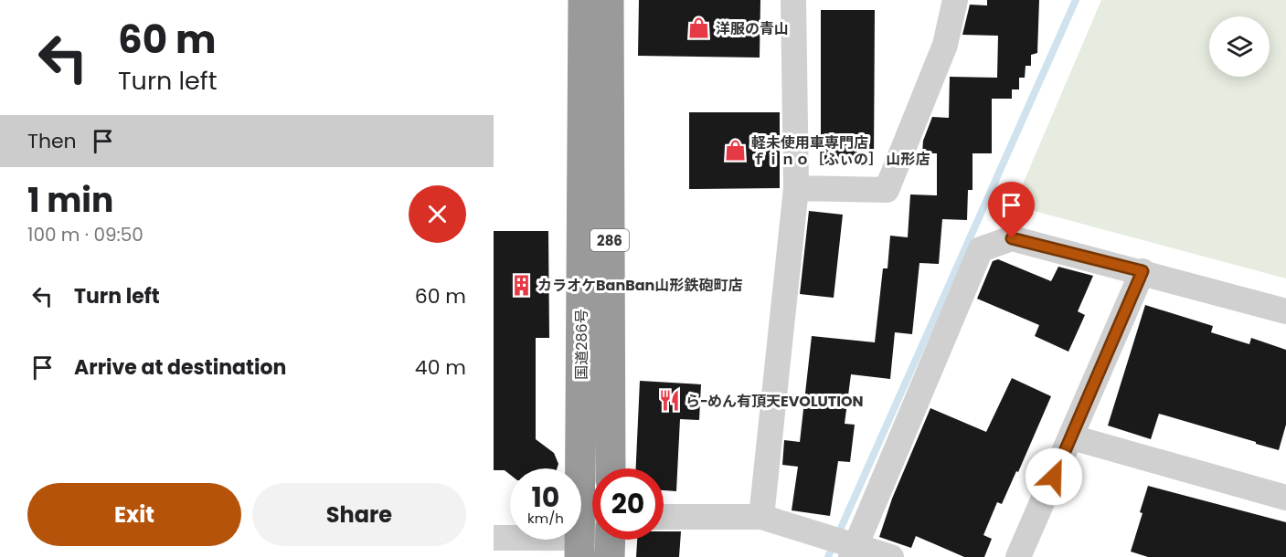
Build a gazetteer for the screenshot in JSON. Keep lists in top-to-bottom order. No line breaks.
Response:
{"streets":{"highway":["286","国道286号"]},"places":{"shop":["洋服の青山","軽未使用車専門店 ｆｉｎｏ［ふぃの］ 山形店"],"building":["カラオケBanBan山形鉄砲町店"],"restaurant":["らｰめん有頂天EVOLUTION"]},"page":{"turn":["60 m","Turn left"],"then":"Then","heading":["1 min","100 m · 09:50"],"list":[{"name":"Turn left","value":"60 m"},{"name":"Arrive at destination","value":"40 m"}],"speed":"10 km/h","limit":"20","buttons":["Exit","Share"]}}
